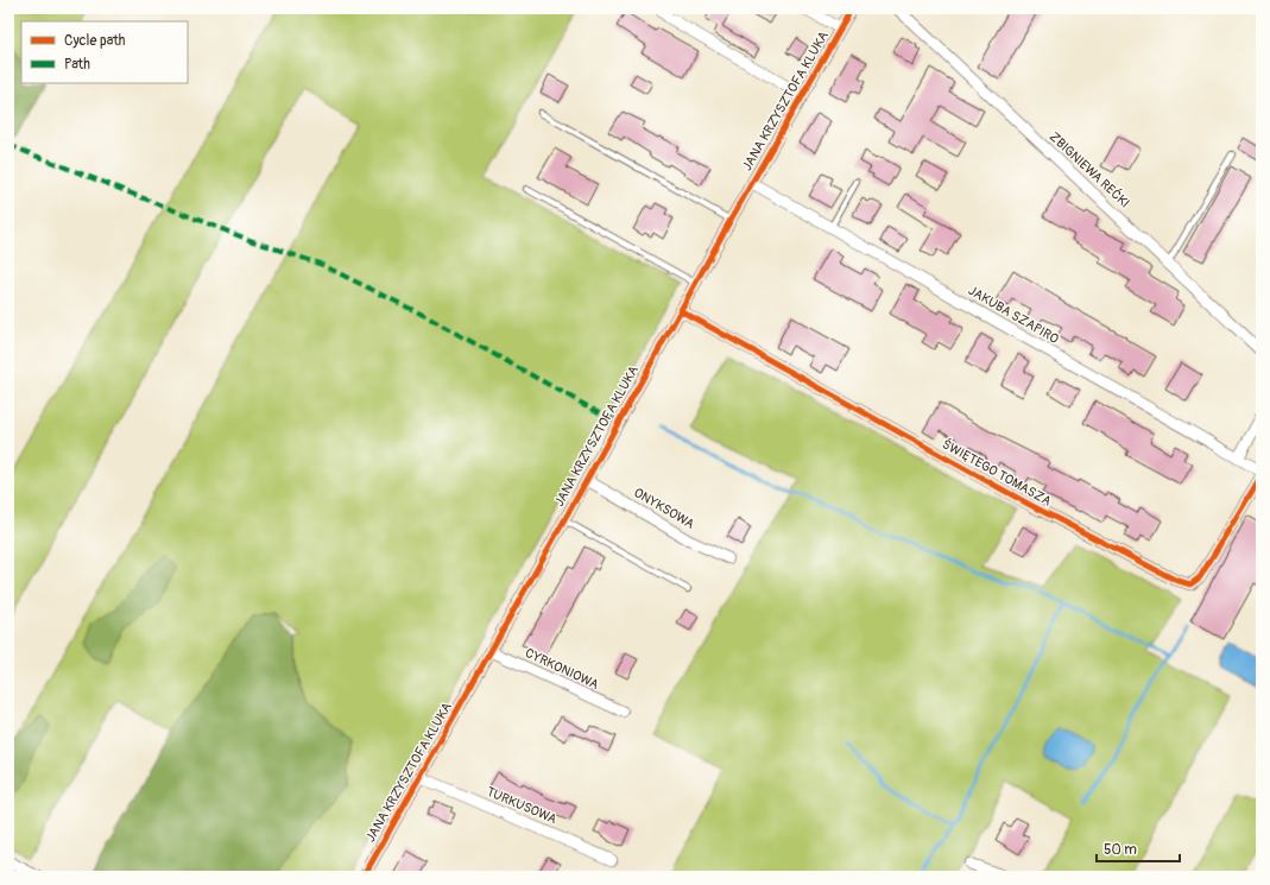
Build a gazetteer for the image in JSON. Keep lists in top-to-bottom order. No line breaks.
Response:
{"streets":{"street":["JANA KRZYSZTOFA KLUKA","ZBIGNIEWA REĆKI","JAKUBA SZAPIRO","ŚWIĘTEGO TOMASZA","ONYKSOWA","CYRKONIOWA","TURKUSOWA"]},"crossings":[["JANA KRZYSZTOFA KLUKA","JAKUBA SZAPIRO"],["JANA KRZYSZTOFA KLUKA","ŚWIĘTEGO TOMASZA"],["JANA KRZYSZTOFA KLUKA","ONYKSOWA"],["JANA KRZYSZTOFA KLUKA","CYRKONIOWA"],["JANA KRZYSZTOFA KLUKA","TURKUSOWA"],["JAKUBA SZAPIRO","ŚWIĘTEGO TOMASZA"]],"legend":["Cycle path","Path"],"scale_bar":"50 m"}
